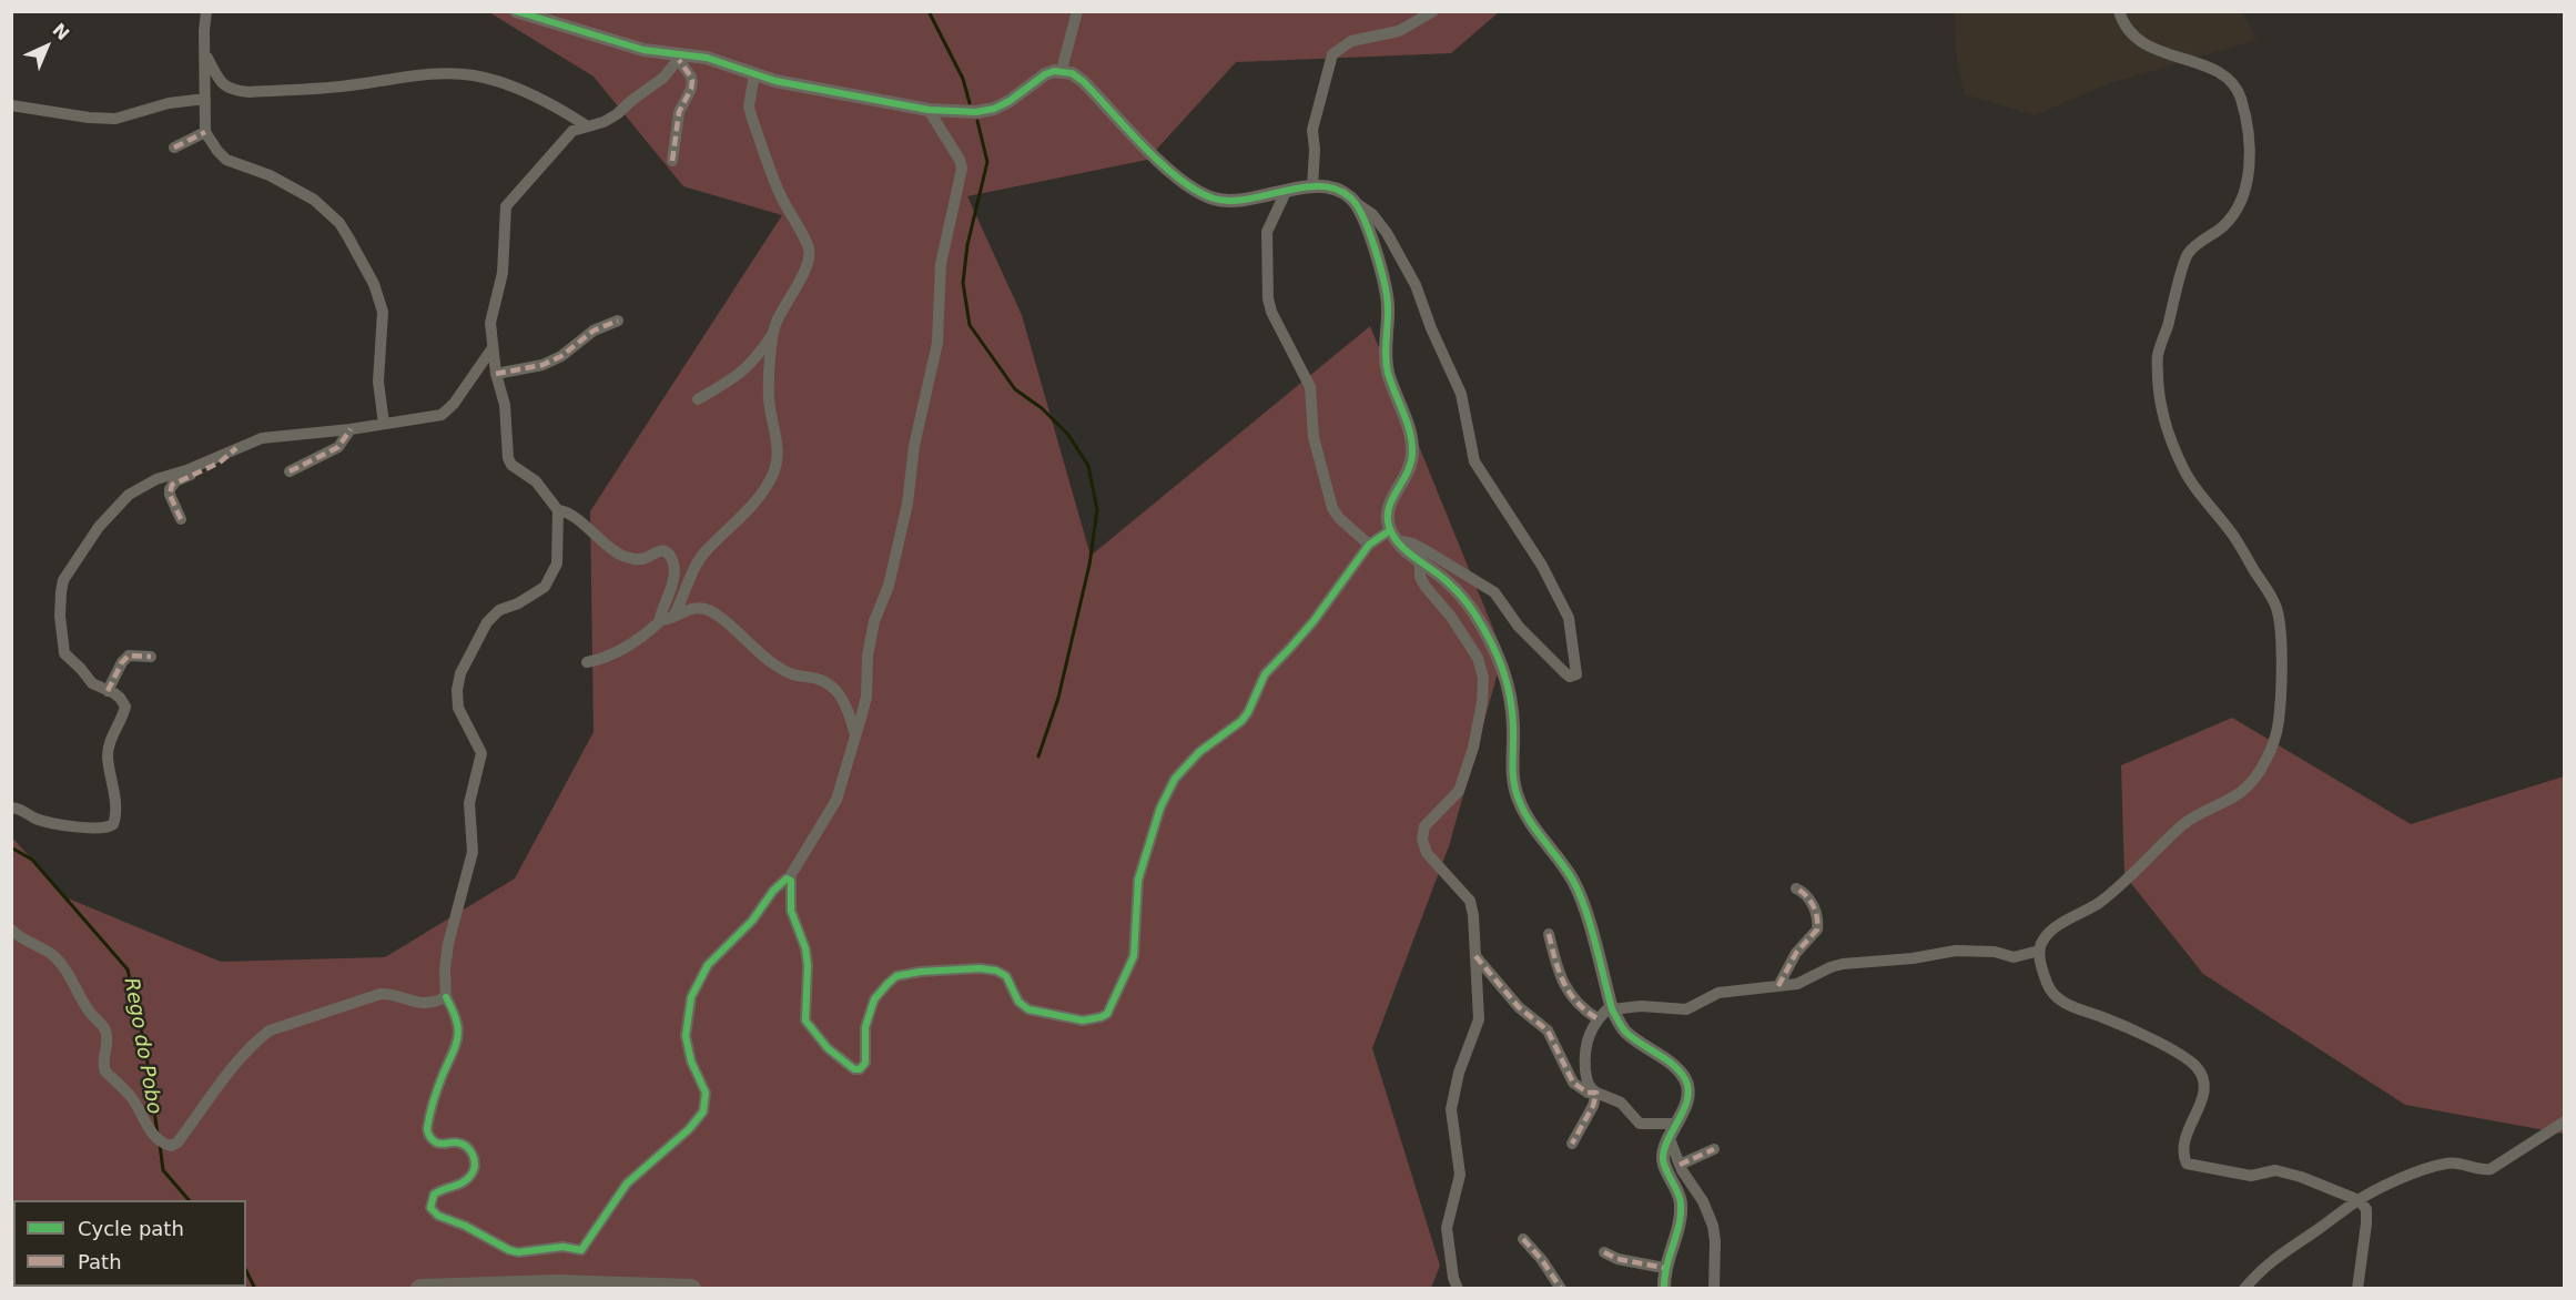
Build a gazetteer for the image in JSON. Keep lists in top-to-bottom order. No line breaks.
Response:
{"water":["Rego do Pobo"],"legend":["Cycle path","Path"],"north":"top right"}
